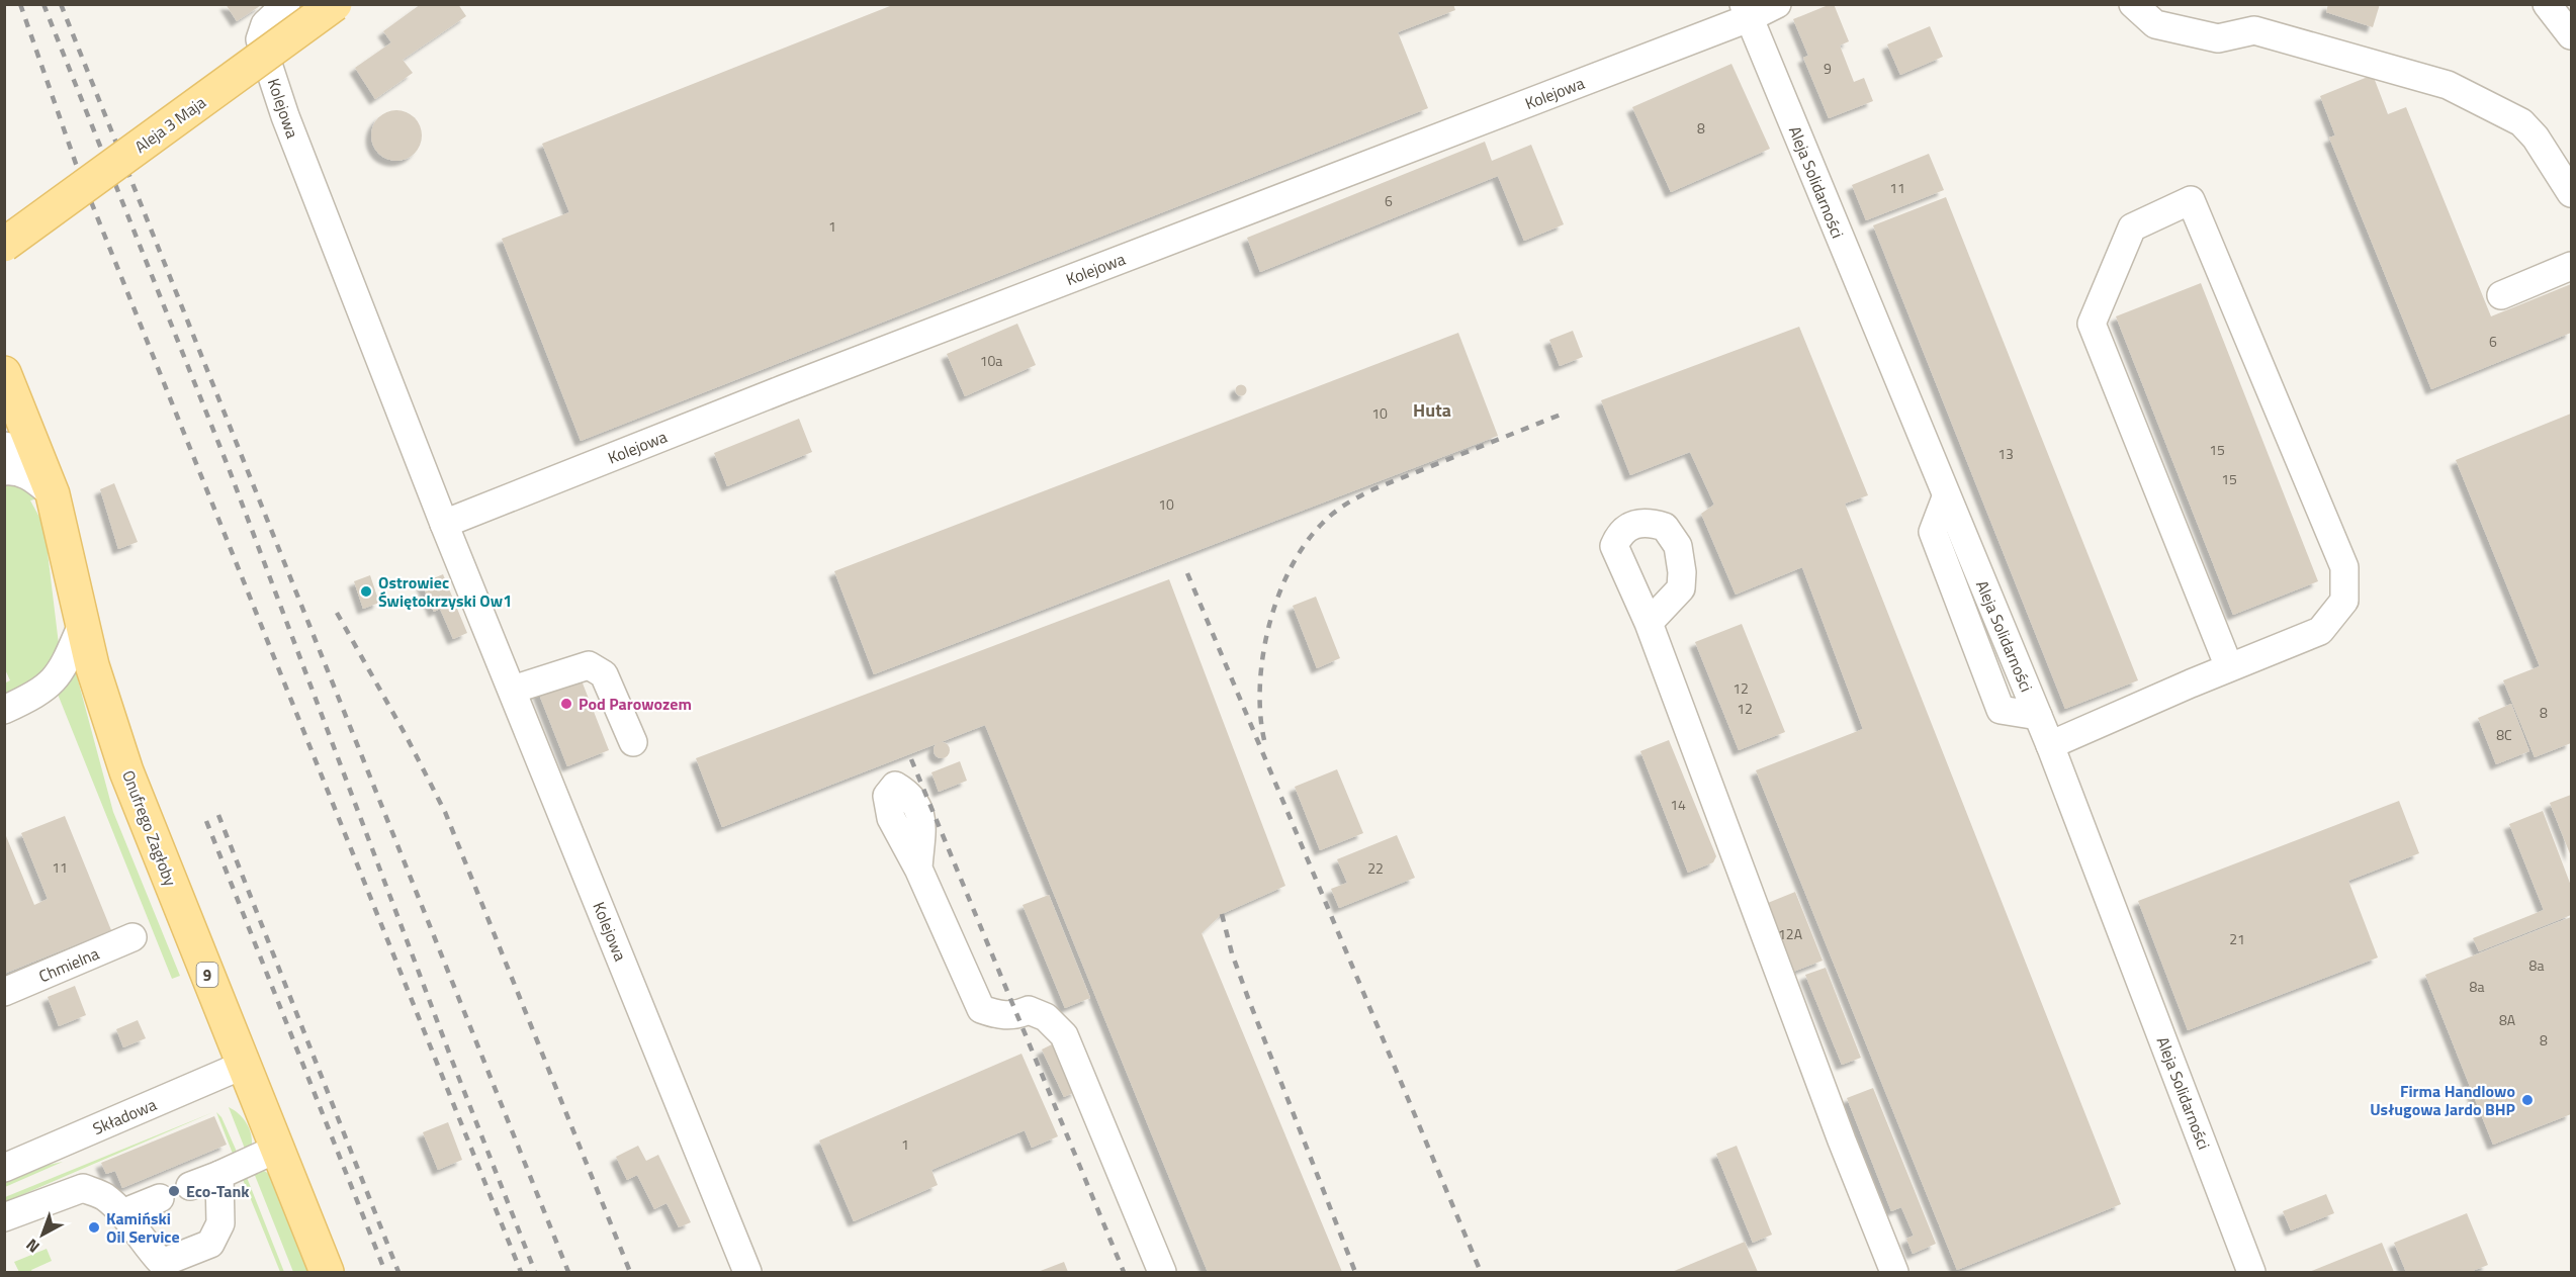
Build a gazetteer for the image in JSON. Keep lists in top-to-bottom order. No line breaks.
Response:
{"streets":{"main road":["Aleja 3 Maja","Onufrego Zagłoby","9"],"street":["Kolejowa","Aleja Solidarności","Chmielna","Składowa"]},"crossings":[["Kolejowa","Aleja Solidarności"],["Onufrego Zagłoby","Składowa"]],"districts":["Huta"],"places":["Ostrowiec Świętokrzyski Ow1","Pod Parowozem","Firma Handlowo Usługowa Jardo BHP","Eco-Tank","Kamiński Oil Service"],"house_numbers":["9","8","11","6","1","6","10a","10","15","13","15","10","12","12","8","8C","14","11","22","12A","21","8a","8a","8A","8","1"],"north":"bottom left"}
